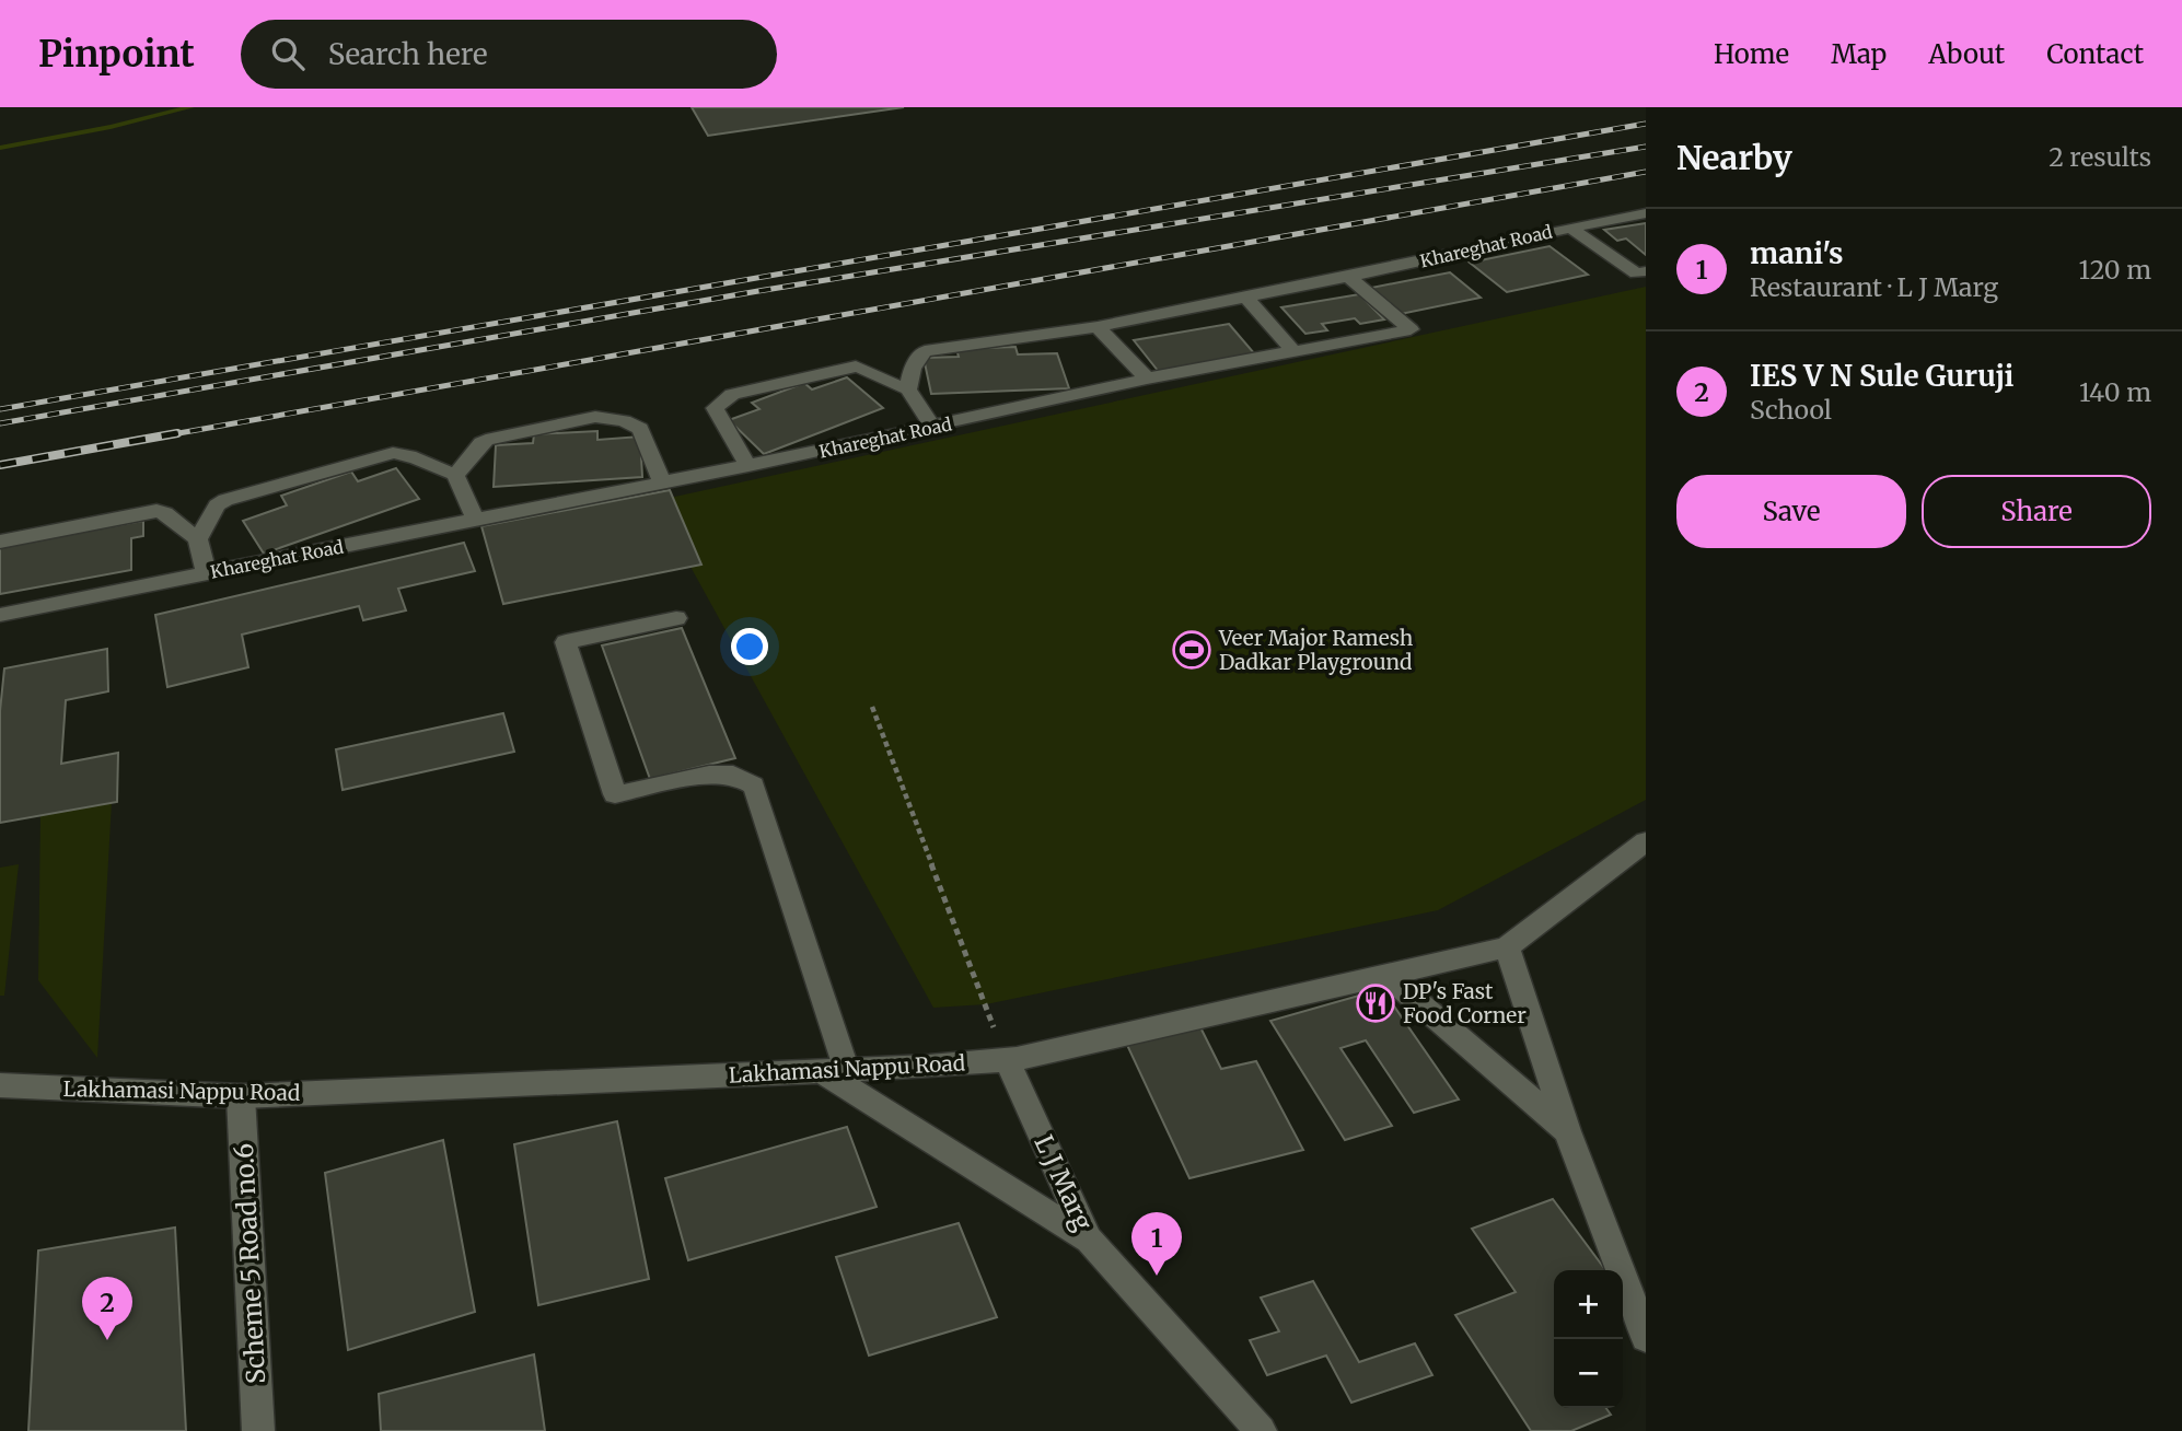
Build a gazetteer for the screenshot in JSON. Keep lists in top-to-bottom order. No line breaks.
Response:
{"streets":{"street":["Khareghat Road","Lakhamasi Nappu Road","L J Marg","Scheme 5 Road no.6"]},"crossings":[["Lakhamasi Nappu Road","L J Marg"],["Lakhamasi Nappu Road","Scheme 5 Road no.6"]],"places":{"sports":["Veer Major Ramesh Dadkar Playground"],"restaurant":["DP's Fast Food Corner"]},"page":{"header":"Pinpoint","search":"Search here","nav":["Home","Map","About","Contact"],"heading":["Nearby","2 results"],"list":[{"mark":"1","name":"mani's","note":"Restaurant · L J Marg","value":"120 m"},{"mark":"2","name":"IES V N Sule Guruji","note":"School","value":"140 m"}],"buttons":["Save","Share"],"pins":["1","2"],"map_buttons":["+","−"]}}
